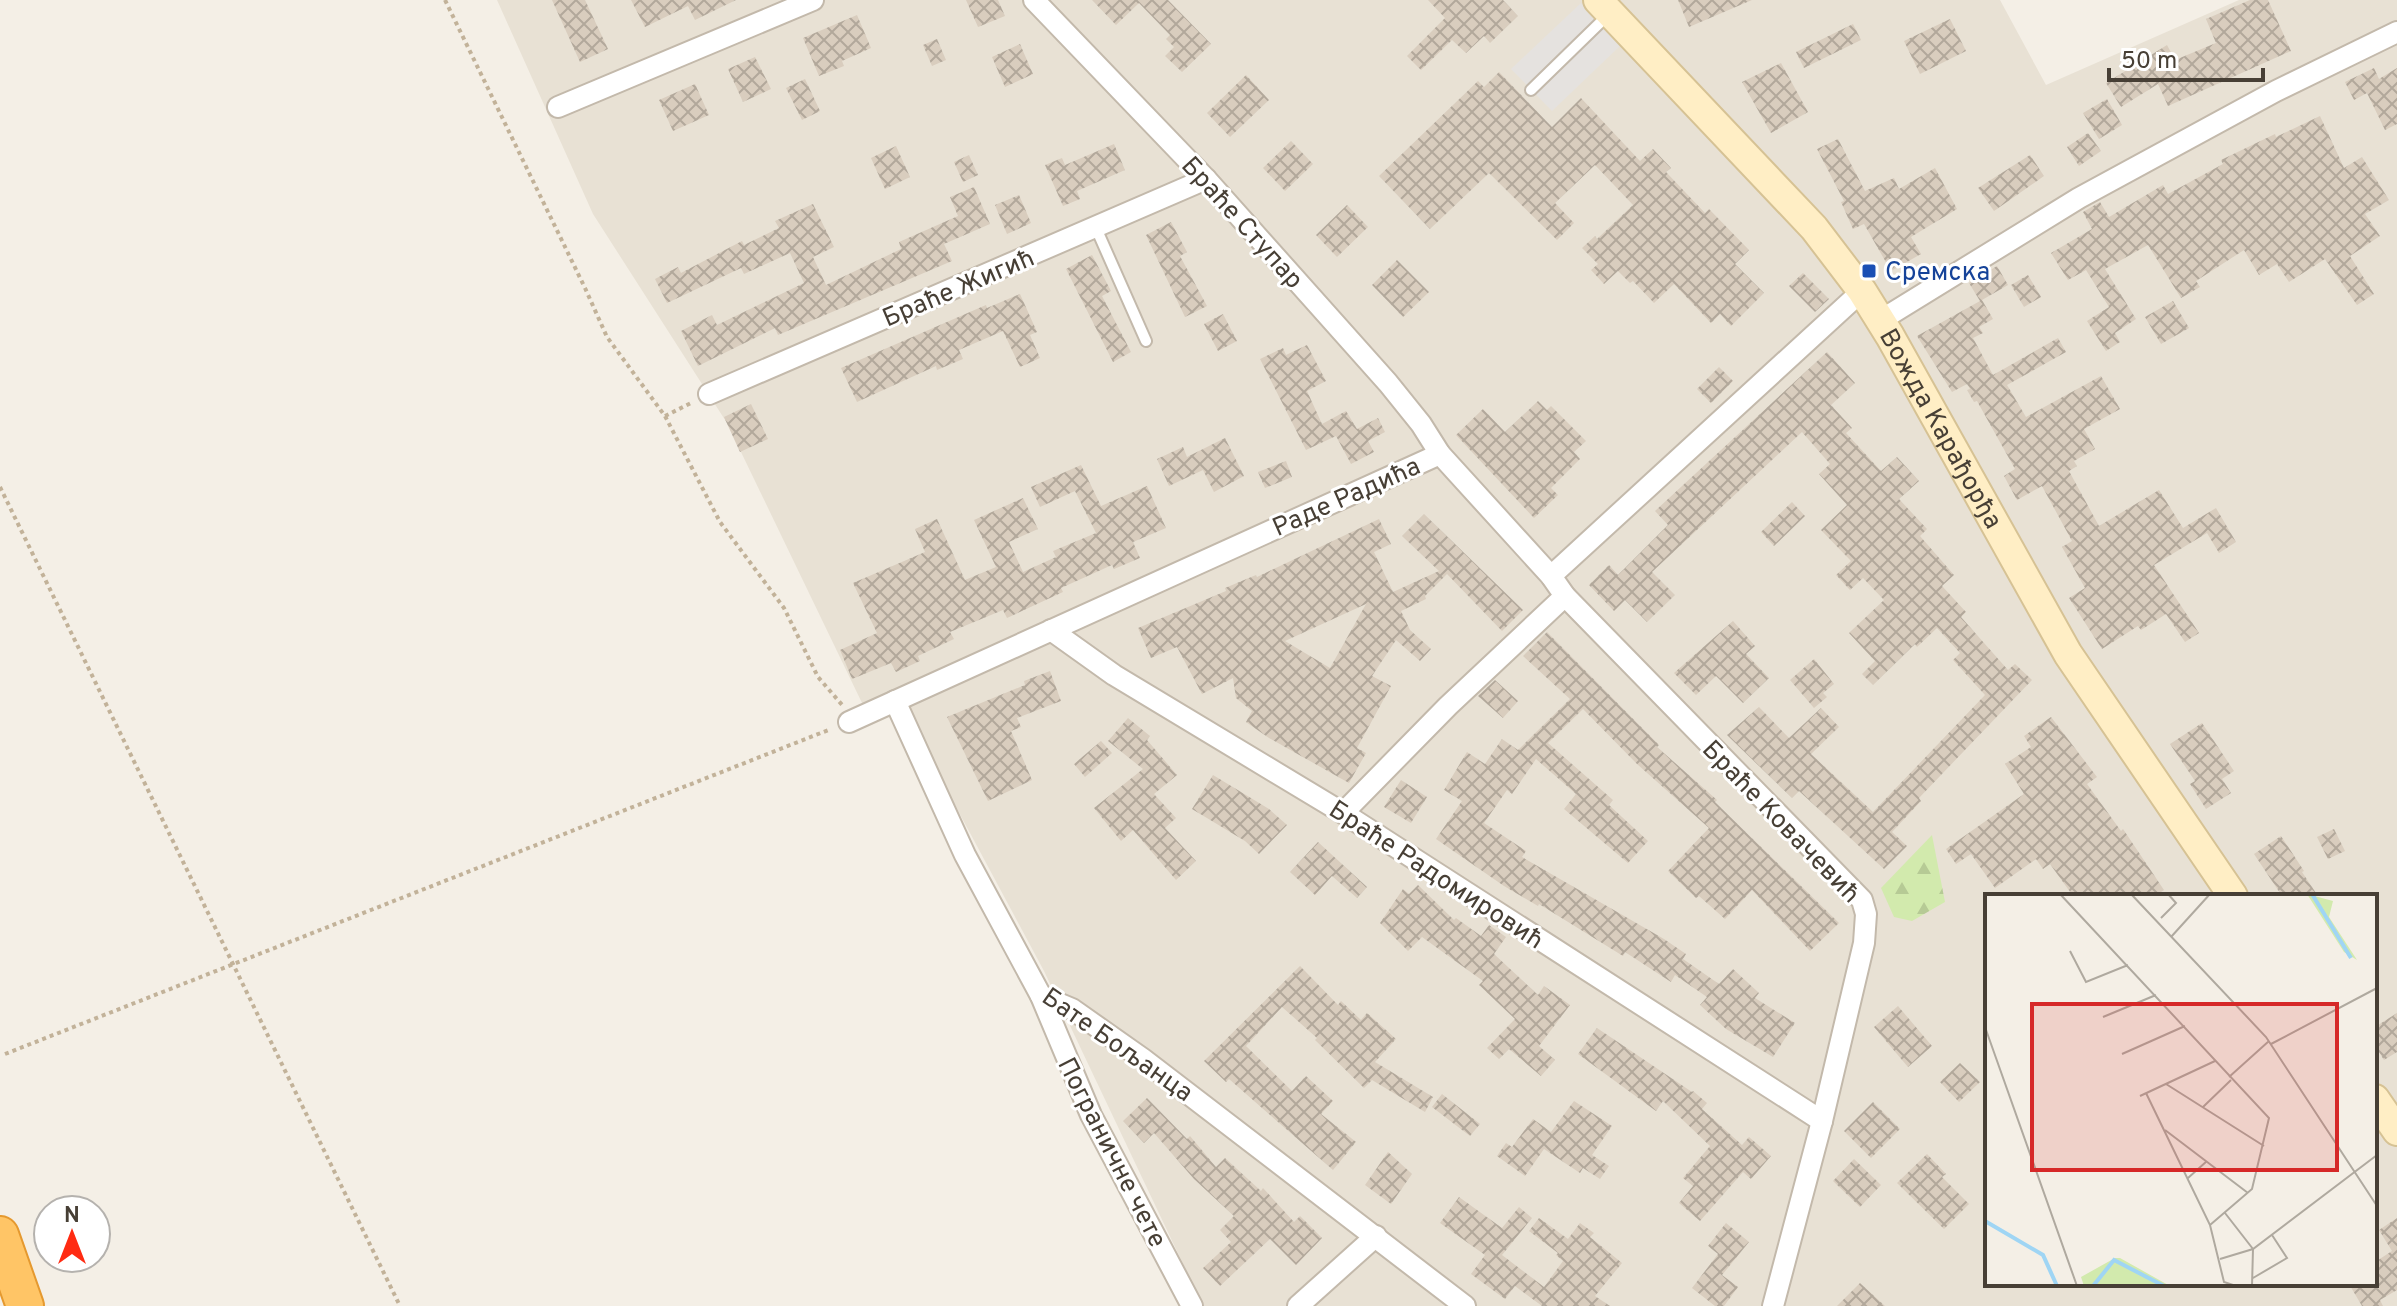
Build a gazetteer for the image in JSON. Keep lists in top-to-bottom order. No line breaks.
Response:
{"streets":{"main road":["Вожда Карађорђа"],"street":["Браће Ступар","Браће Жигић","Раде Радића","Браће Ковачевић","Браће Радомировић","Бате Бољанца","Пограничне чете"]},"crossings":[["Браће Ступар","Браће Жигић"],["Браће Ступар","Раде Радића"],["Раде Радића","Браће Ковачевић"],["Раде Радића","Браће Радомировић"],["Раде Радића","Бате Бољанца"],["Браће Ковачевић","Браће Радомировић"],["Бате Бољанца","Пограничне чете"]],"places":{"transit":["Сремска"]},"scale_bar":"50 m","north":"top"}
